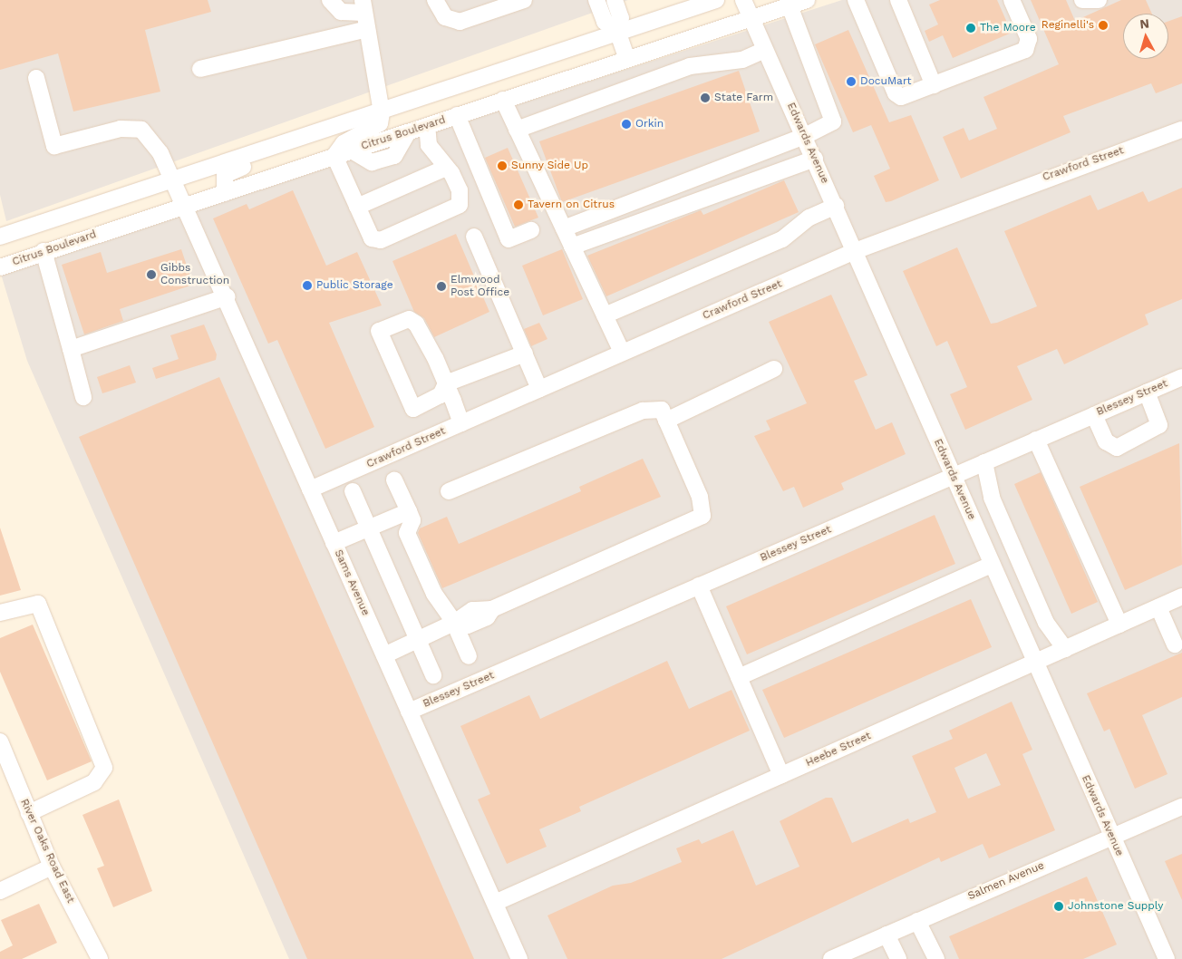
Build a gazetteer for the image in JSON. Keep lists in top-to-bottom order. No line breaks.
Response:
{"streets":{"street":["Citrus Boulevard","Edwards Avenue","Crawford Street","Blessey Street","Sams Avenue","Heebe Street","River Oaks Road East","Salmen Avenue"]},"crossings":[["Citrus Boulevard","Edwards Avenue"],["Citrus Boulevard","Sams Avenue"],["Edwards Avenue","Crawford Street"],["Edwards Avenue","Blessey Street"],["Edwards Avenue","Heebe Street"],["Edwards Avenue","Salmen Avenue"],["Crawford Street","Sams Avenue"],["Blessey Street","Sams Avenue"],["Sams Avenue","Heebe Street"]],"places":["Reginelli's","The Moore","DocuMart","State Farm","Orkin","Sunny Side Up","Tavern on Citrus","Gibbs Construction","Public Storage","Elmwood Post Office","Johnstone Supply"],"north":"top"}
